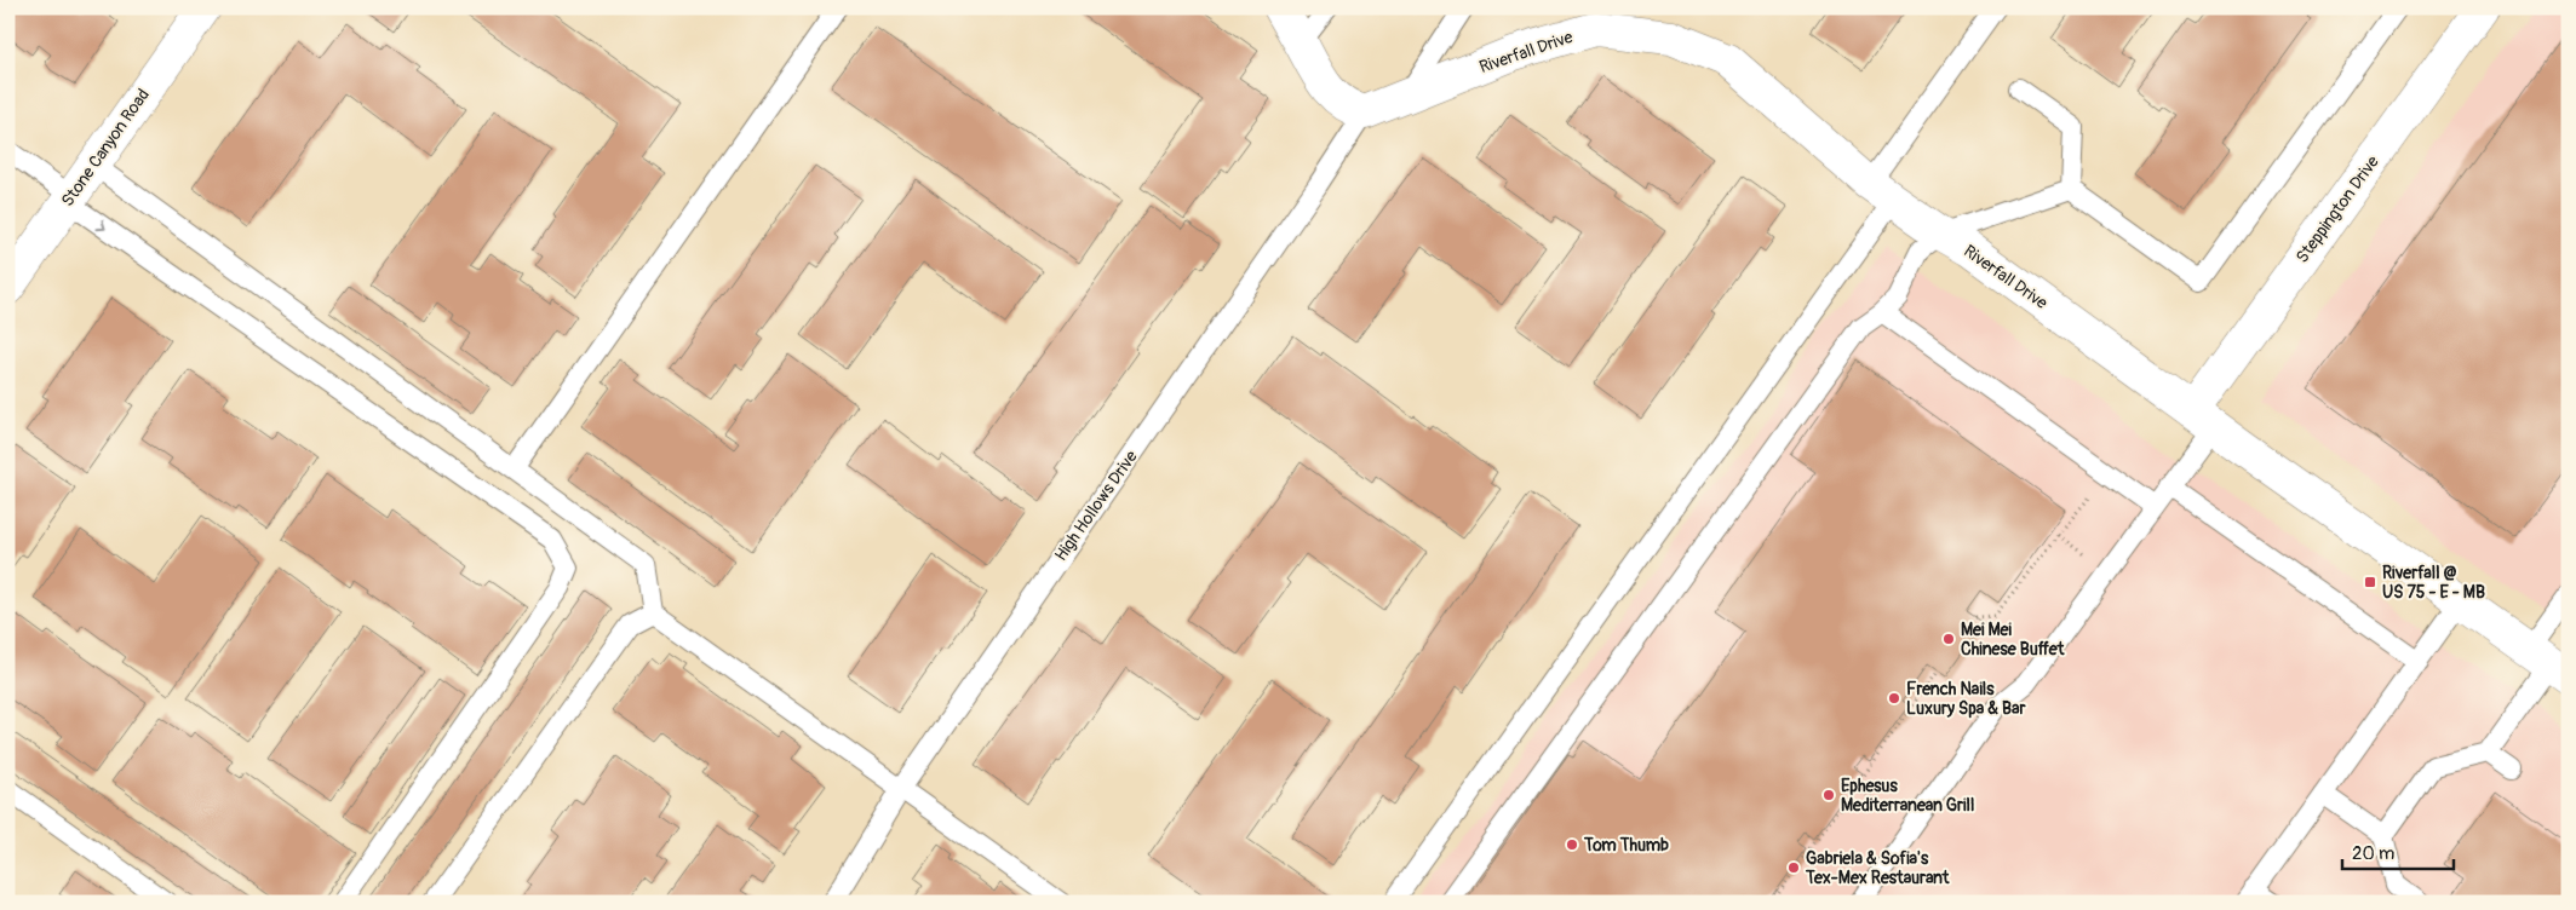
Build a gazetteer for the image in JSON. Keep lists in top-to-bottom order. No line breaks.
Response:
{"streets":{"street":["Riverfall Drive","Stone Canyon Road","Steppington Drive"],"lane":["High Hollows Drive"]},"crossings":[["Riverfall Drive","Steppington Drive"]],"places":{"transit":["Riverfall @ US 75 - E - MB"],"other":["Mei Mei Chinese Buffet","French Nails Luxury Spa & Bar","Ephesus Mediterranean Grill","Tom Thumb","Gabriela & Sofia's Tex-Mex Restaurant"]},"scale_bar":"20 m"}
